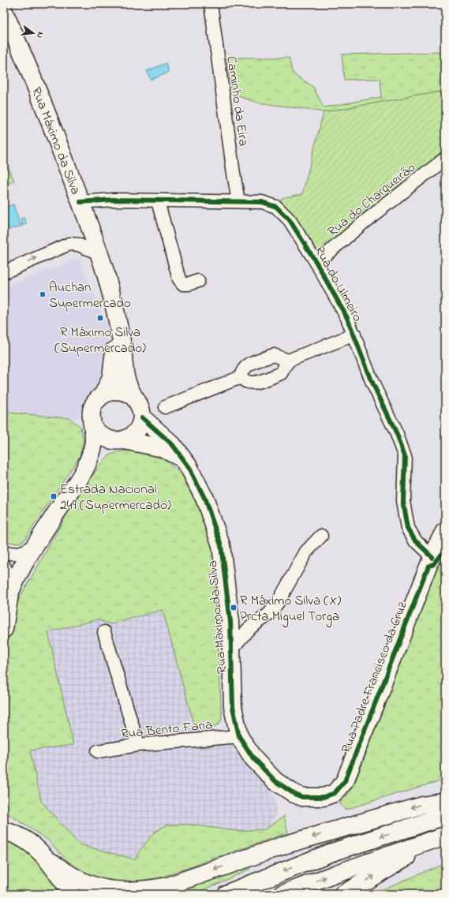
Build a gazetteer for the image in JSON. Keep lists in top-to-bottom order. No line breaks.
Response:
{"streets":{"main road":["Rua Máximo da Silva","Rua Padre Francisco da Cruz"],"street":["Caminho da Eira","Rua do Charqueirão","Rua do Ulmeiro","Rua Bento Faria"]},"crossings":[["Caminho da Eira","Rua do Ulmeiro"],["Rua Máximo da Silva","Rua do Ulmeiro"],["Rua Máximo da Silva","Rua Padre Francisco da Cruz"],["Rua Máximo da Silva","Rua Bento Faria"],["Rua do Charqueirão","Rua do Ulmeiro"],["Rua do Ulmeiro","Rua Padre Francisco da Cruz"]],"places":{"other":["Auchan Supermercado"],"transit":["R Máximo Silva (Supermercado)","Estrada Nacional 249 (Supermercado)","R Máximo Silva (X) Prcta Miguel Torga"]},"north":"right"}
